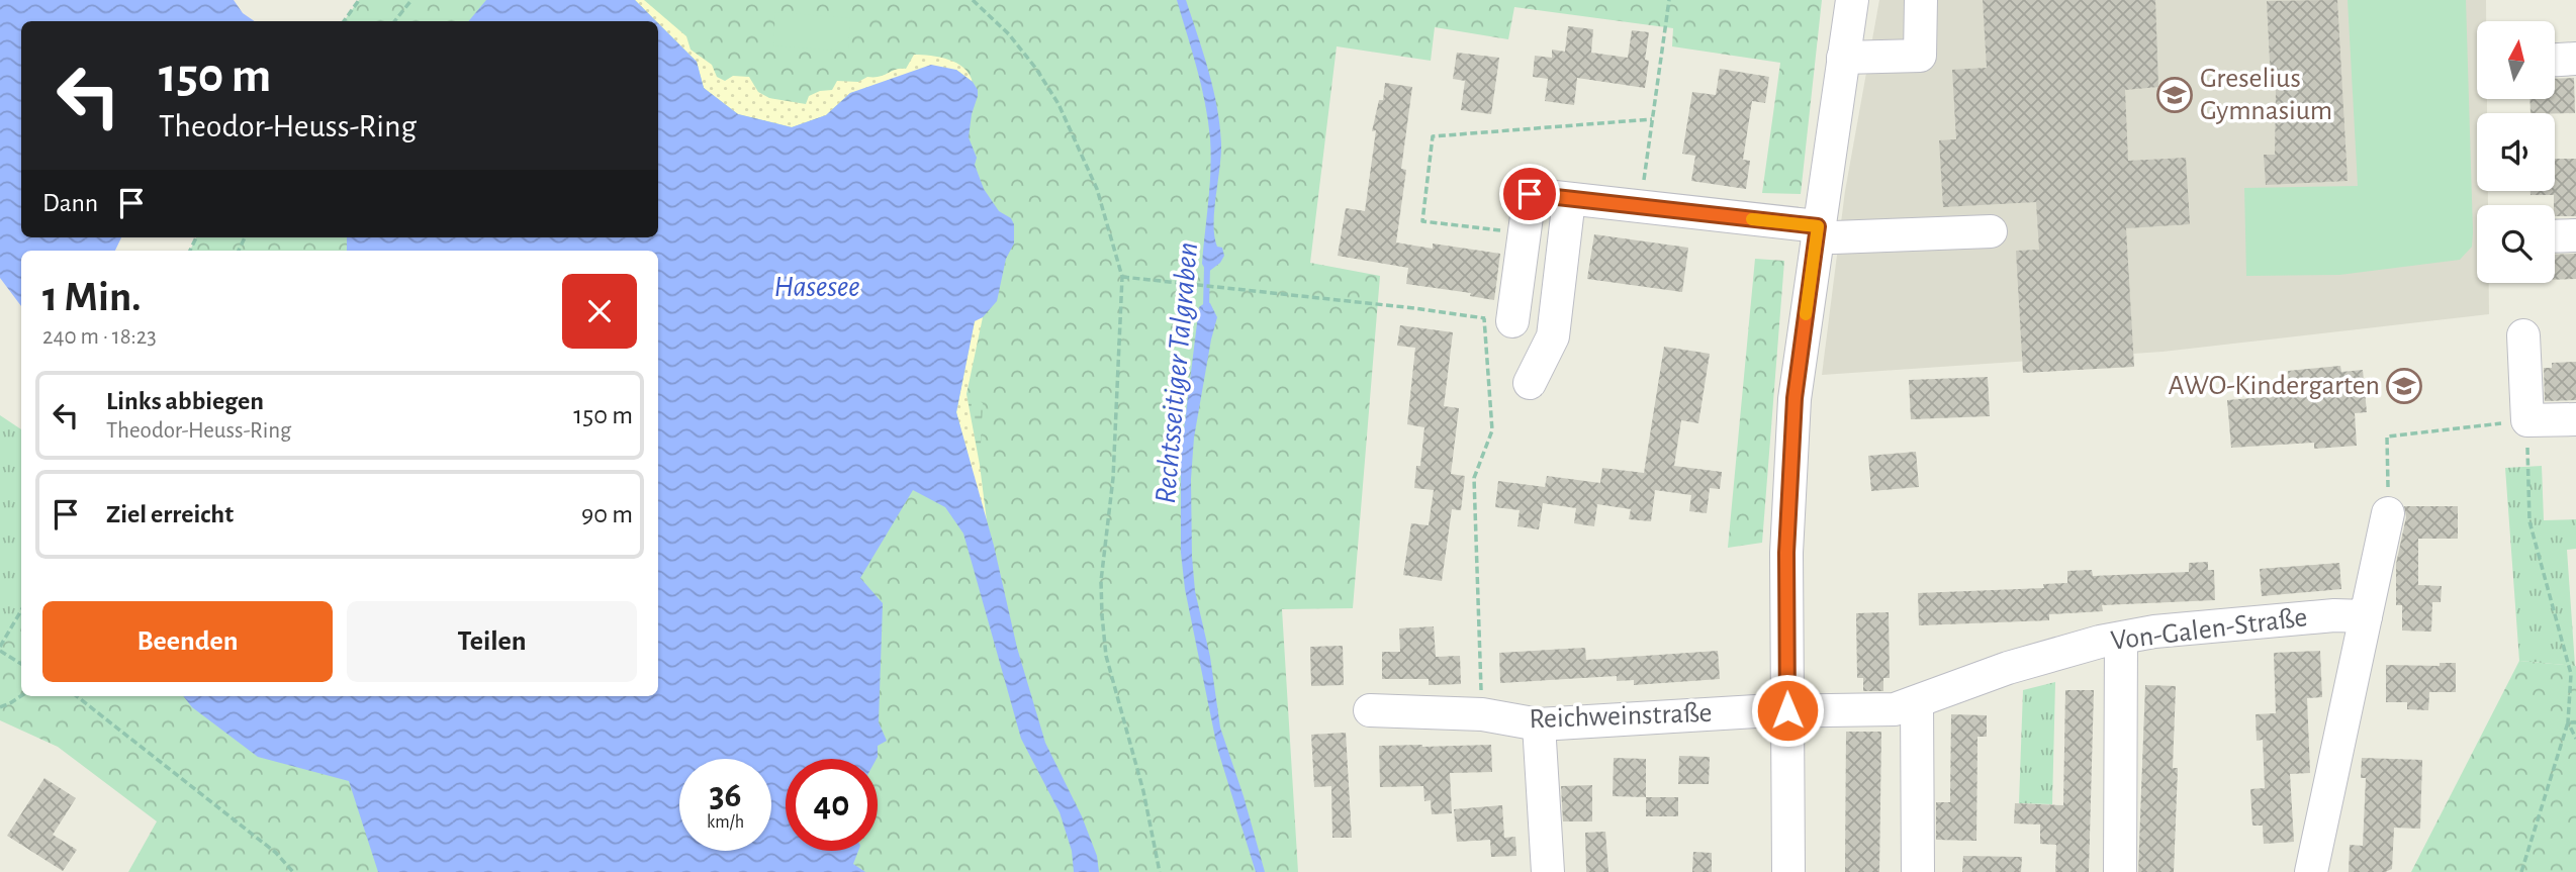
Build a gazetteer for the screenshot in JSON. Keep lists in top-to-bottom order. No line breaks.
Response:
{"streets":{"street":["Von-Galen-Straße","Reichweinstraße"]},"crossings":[["Von-Galen-Straße","Reichweinstraße"]],"water":["Hasesee","Rechtsseitiger Talgraben"],"places":{"school or university":["Greselius Gymnasium","AWO-Kindergarten"]},"north":"top","page":{"turn":["150 m","Theodor-Heuss-Ring"],"then":"Dann","heading":["1 Min.","240 m · 18:23"],"list":[{"name":"Links abbiegen","note":"Theodor-Heuss-Ring","value":"150 m"},{"name":"Ziel erreicht","value":"90 m"}],"buttons":["Beenden","Teilen"],"speed":"36 km/h","limit":"40"}}
